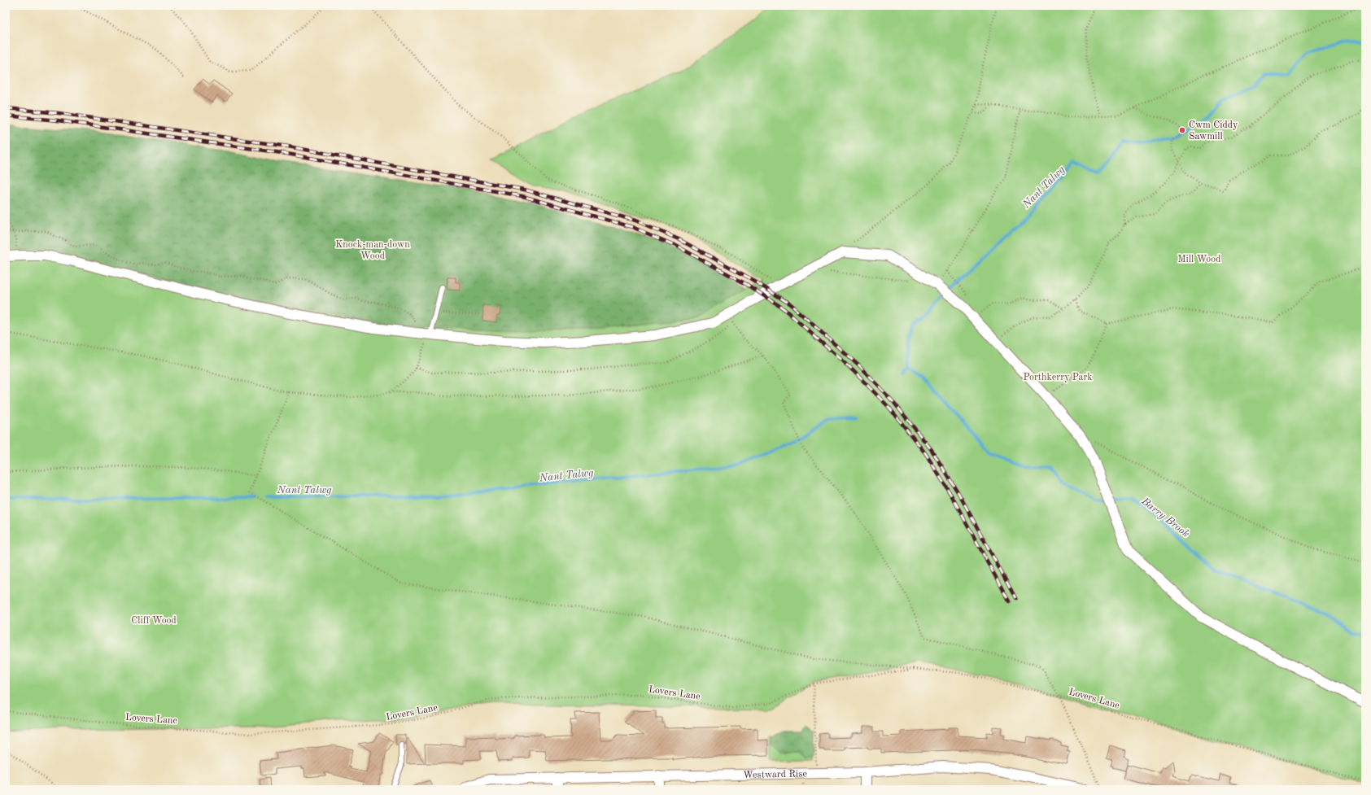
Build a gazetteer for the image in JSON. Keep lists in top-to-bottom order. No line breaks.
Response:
{"streets":{"street":["Westward Rise"],"path":["Lovers Lane"]},"water":["Nant Talwg","Barry Brook"],"parks":["Knock-man-down Wood","Mill Wood","Porthkerry Park","Cliff Wood"],"places":["Cwm Ciddy Sawmill"]}
